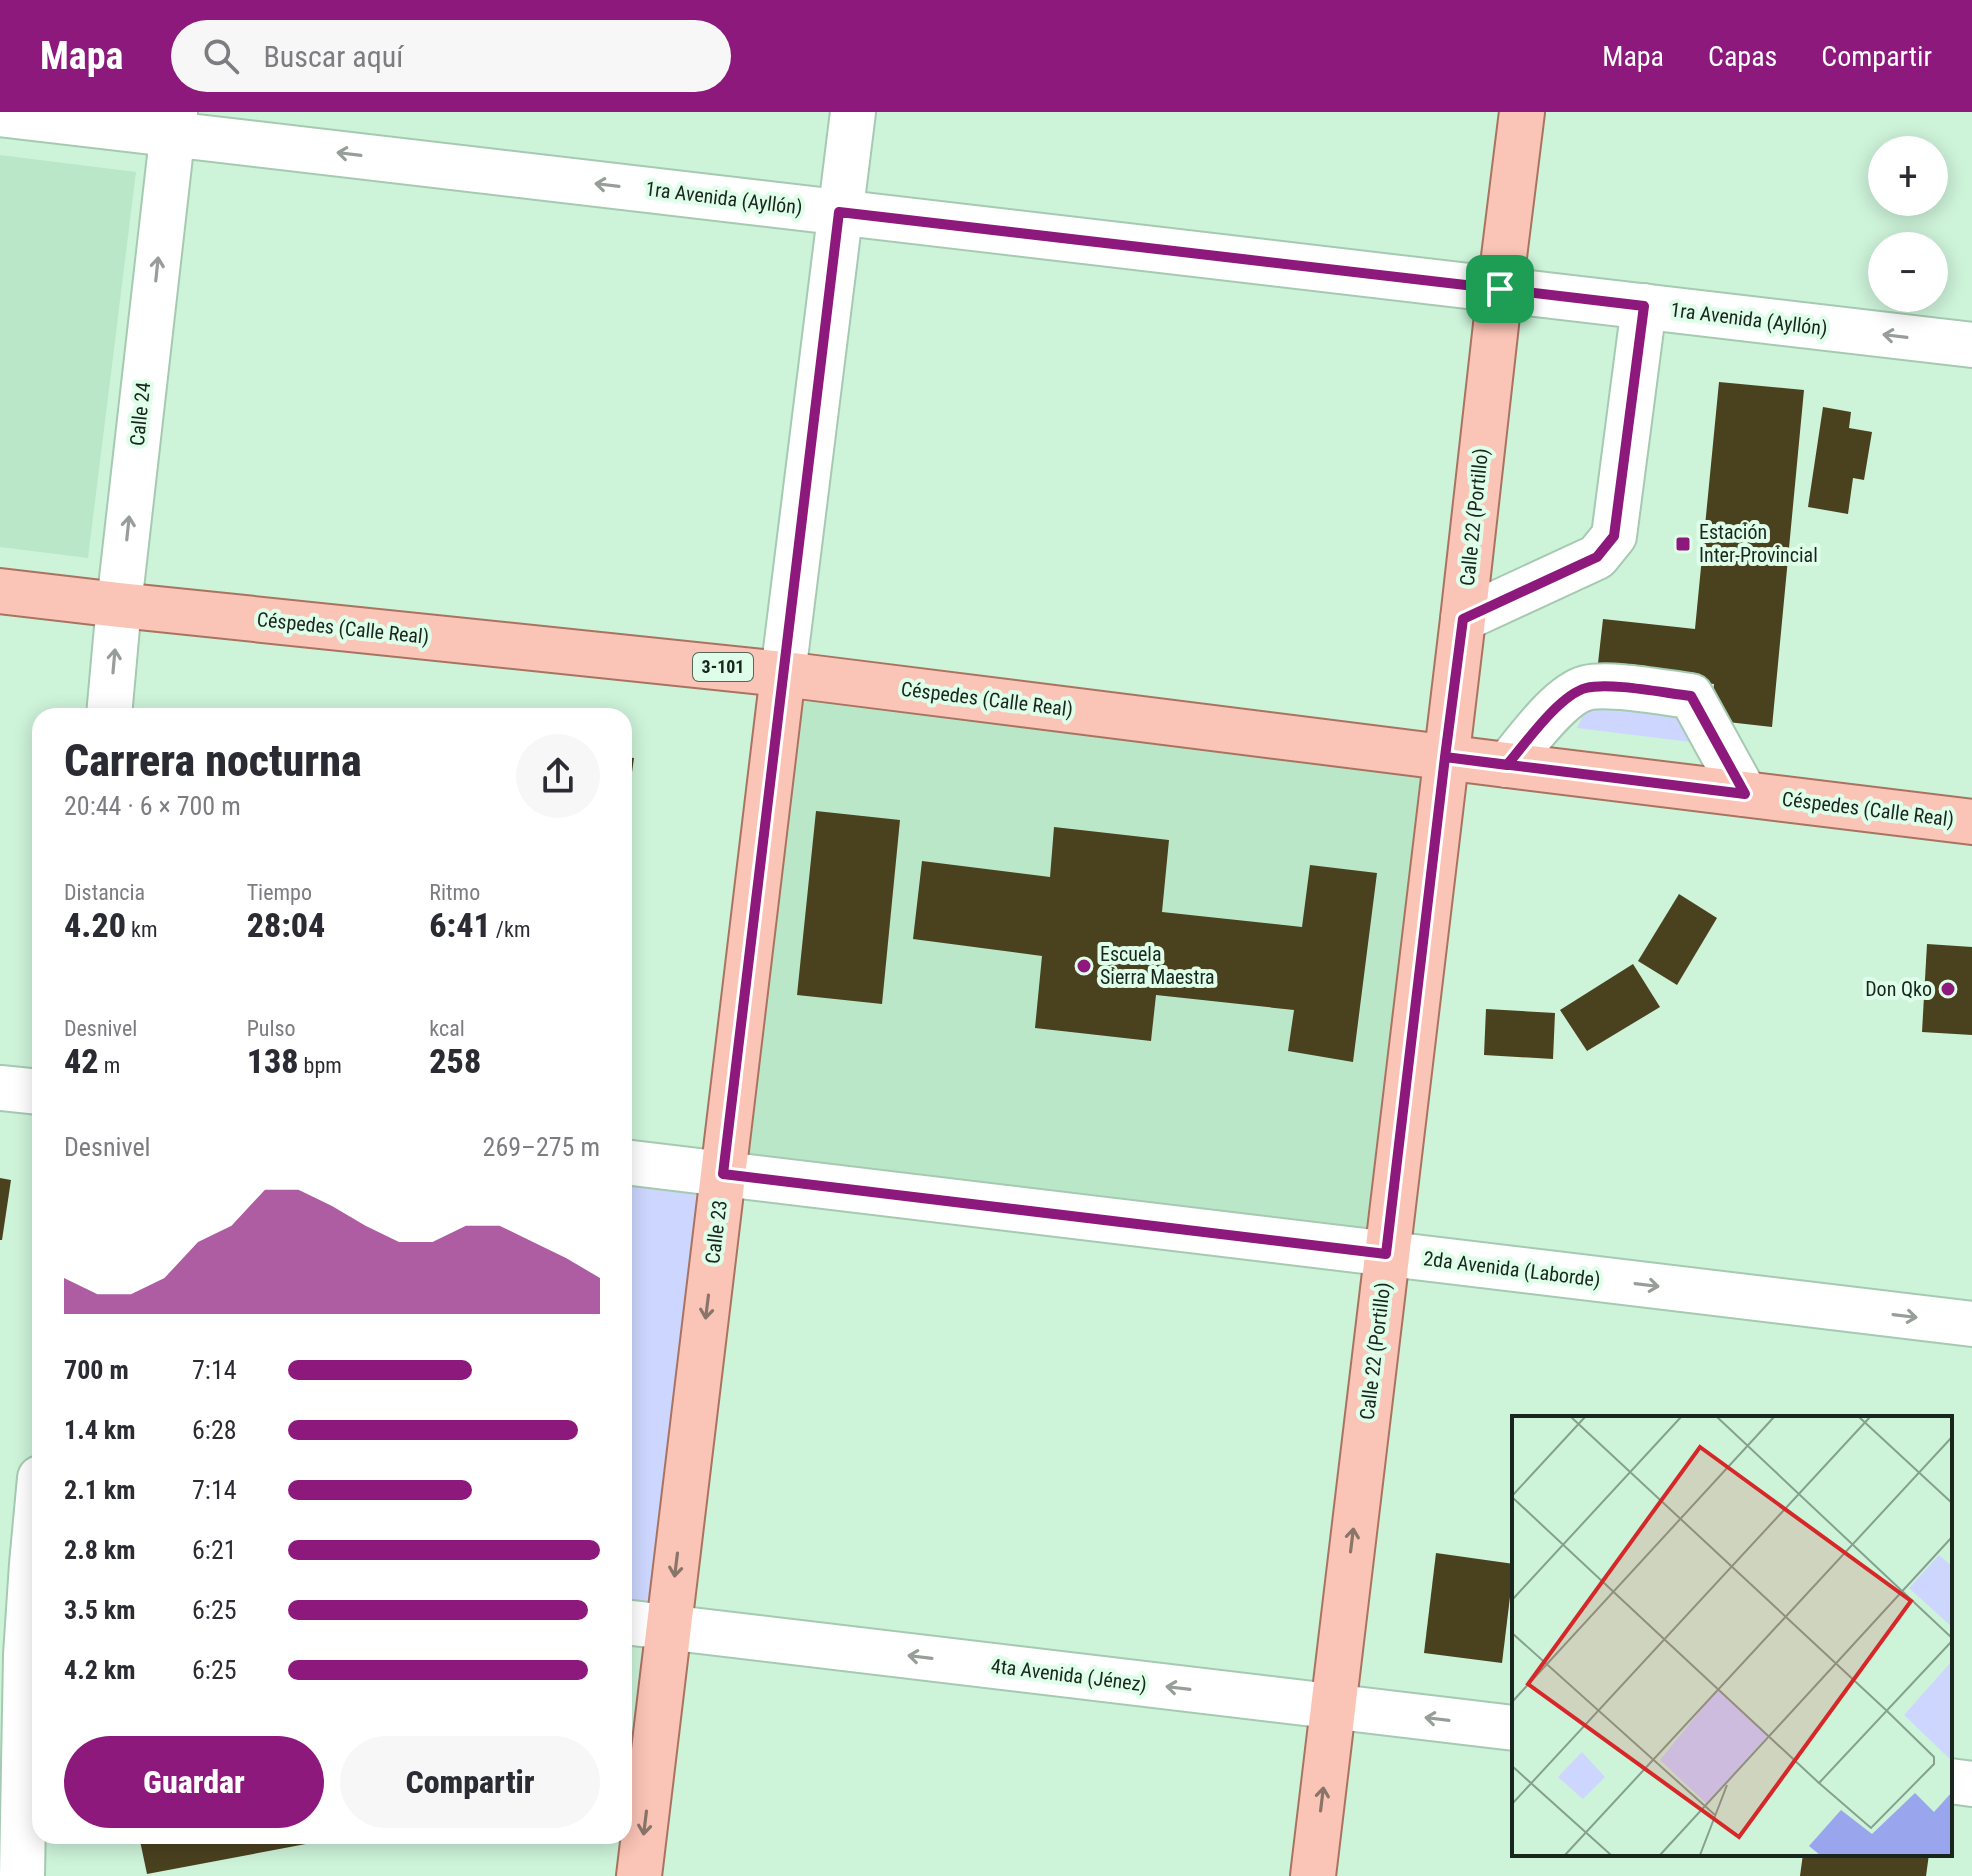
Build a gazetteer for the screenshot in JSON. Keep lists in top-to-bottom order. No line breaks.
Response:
{"streets":{"main road":["Calle 22 (Portillo)","Céspedes (Calle Real)","3-101","Calle 23"],"street":["1ra Avenida (Ayllón)","Calle 24","2da Avenida (Laborde)","4ta Avenida (Jénez)"]},"crossings":[["1ra Avenida (Ayllón)","Calle 24"],["1ra Avenida (Ayllón)","Calle 22 (Portillo)"],["1ra Avenida (Ayllón)","Calle 23"],["Calle 24","Céspedes (Calle Real)"],["Calle 22 (Portillo)","Céspedes (Calle Real)"],["Calle 22 (Portillo)","2da Avenida (Laborde)"],["Calle 22 (Portillo)","4ta Avenida (Jénez)"],["Céspedes (Calle Real)","Calle 23"],["Calle 23","2da Avenida (Laborde)"],["Calle 23","4ta Avenida (Jénez)"]],"one_way":["1ra Avenida (Ayllón)","Calle 24","Calle 22 (Portillo)","Calle 23","2da Avenida (Laborde)","4ta Avenida (Jénez)"],"places":{"transit":["Estación Inter-Provincial"],"other":["Escuela Sierra Maestra","Don Qko"]},"page":{"header":"Mapa","search":"Buscar aquí","nav":["Mapa","Capas","Compartir"],"map_buttons":["+","−"],"heading":["Carrera nocturna","20:44 · 6 × 700 m"],"stats":[["Distancia","4.20 km"],["Tiempo","28:04"],["Ritmo","6:41 /km"],["Desnivel","42 m"],["Pulso","138 bpm"],["kcal","258"]],"chart":["Desnivel","269–275 m"],"list":[{"name":"700 m","note":"7:14"},{"name":"1.4 km","note":"6:28"},{"name":"2.1 km","note":"7:14"},{"name":"2.8 km","note":"6:21"},{"name":"3.5 km","note":"6:25"},{"name":"4.2 km","note":"6:25"}],"buttons":["Guardar","Compartir"]}}
